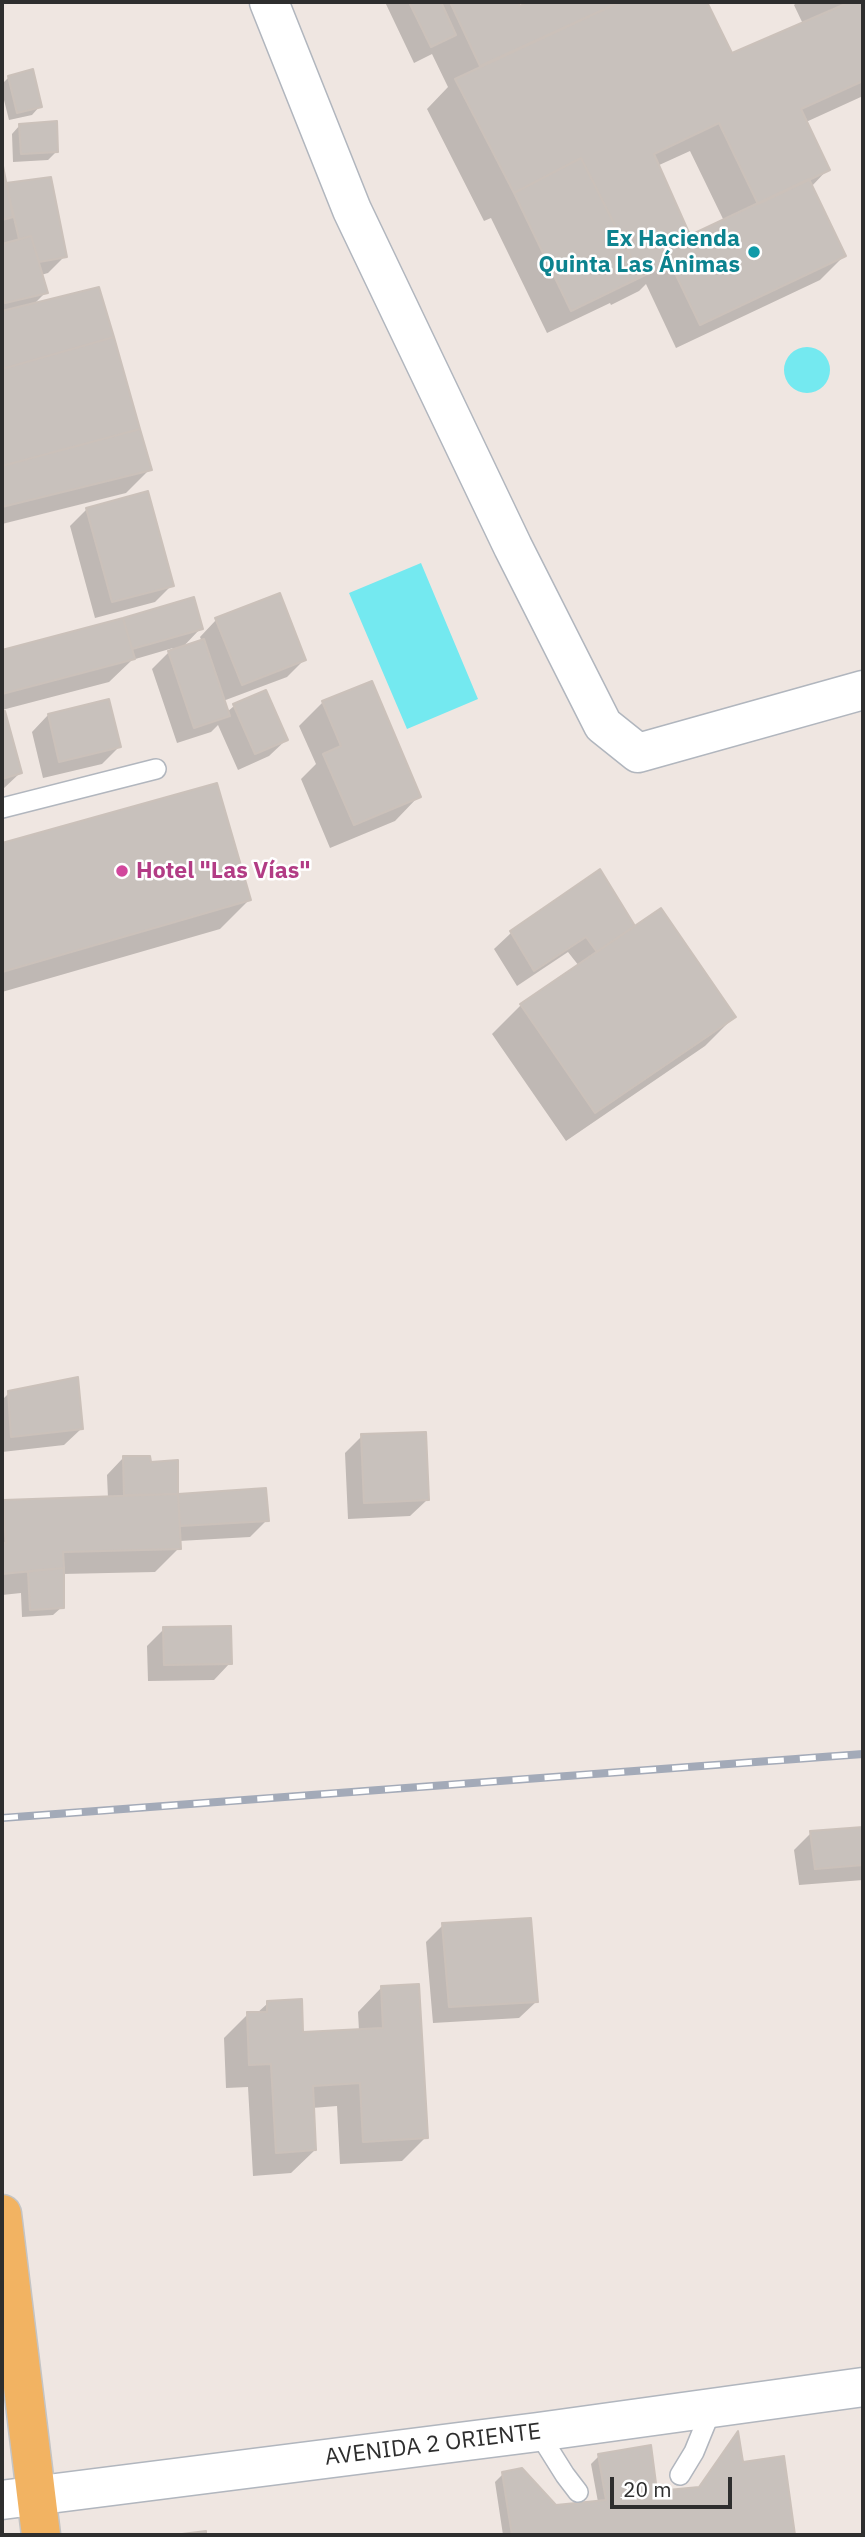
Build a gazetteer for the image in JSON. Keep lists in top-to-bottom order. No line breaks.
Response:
{"streets":{"street":["AVENIDA 2 ORIENTE"]},"places":["Ex Hacienda Quinta Las Ánimas","Hotel \"Las Vías\""],"scale_bar":"20 m"}
